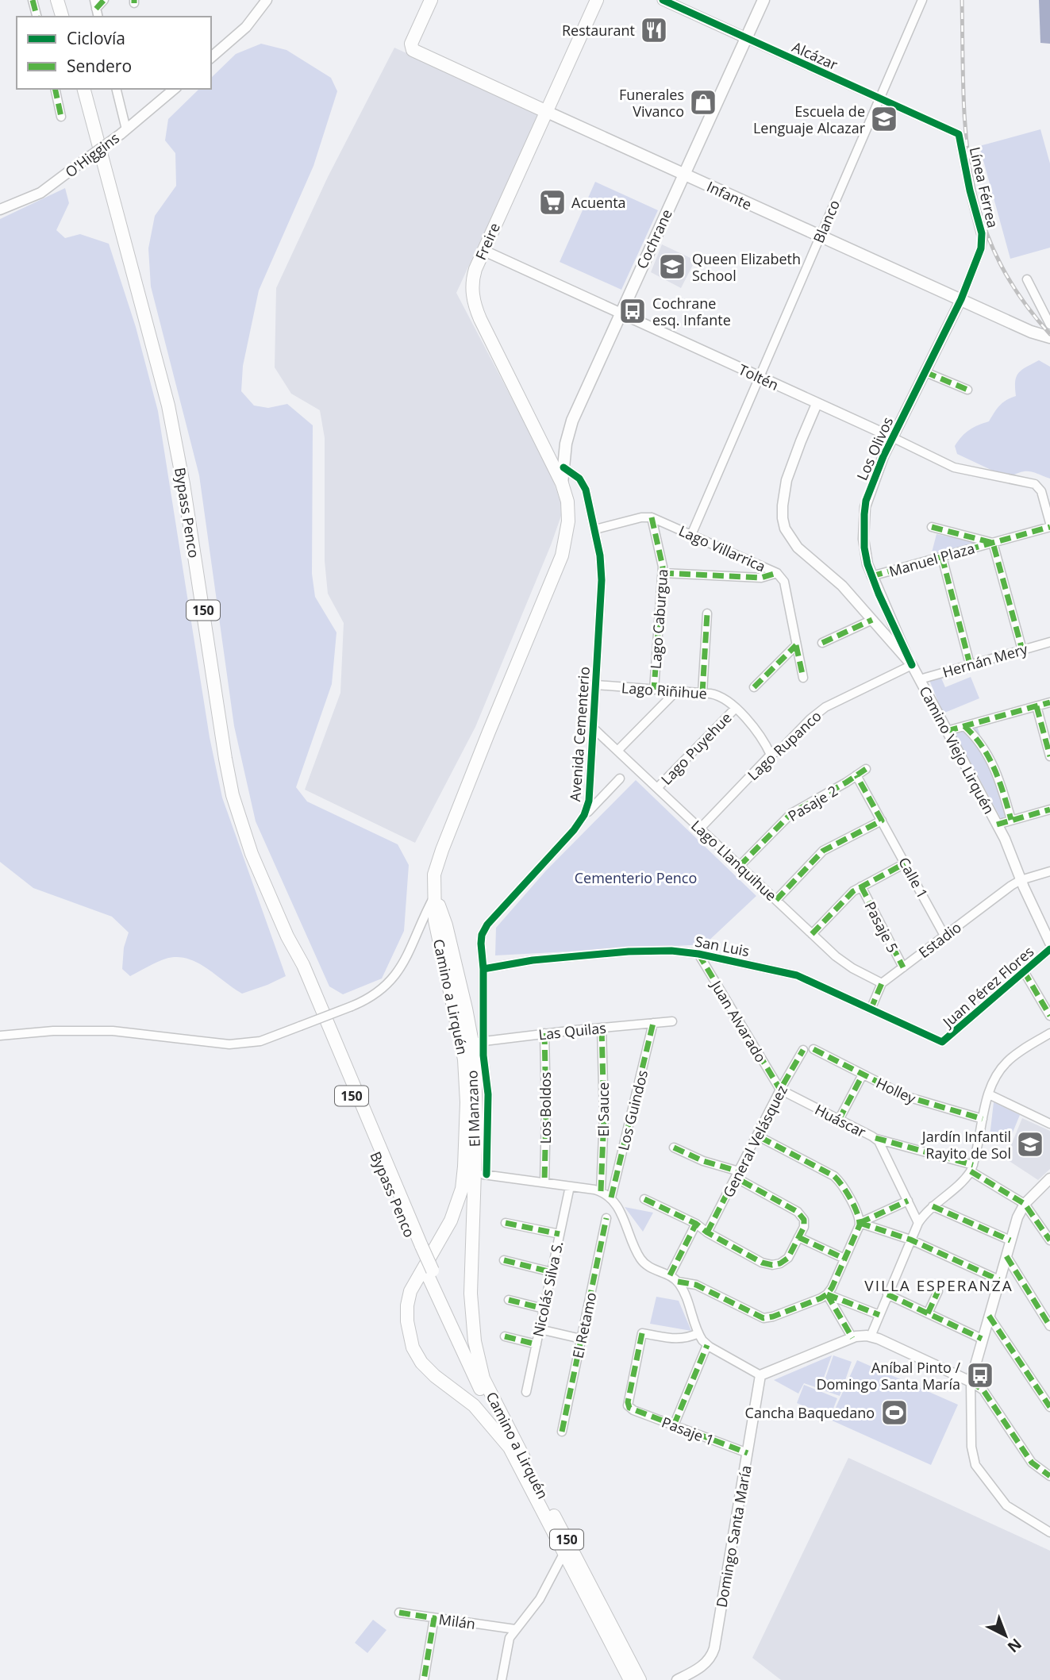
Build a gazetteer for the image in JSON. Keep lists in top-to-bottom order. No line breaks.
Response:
{"streets":{"main road":["Infante","Cochrane","Freire","Bypass Penco","150","Camino a Lirquén"],"street":["Alcázar","O'Higgins","Línea Férrea","Blanco","Toltén","Los Olivos","Lago Villarrica","Manuel Plaza","Lago Caburgua","Hernán Mery","Lago Riñihue","Avenida Cementerio","Lago Rupanco","Lago Puyehue","Camino Viejo Lirquén","Pasaje 2","Lago Llanquihue","Calle 1","Pasaje 5","Estadio","San Luis","Juan Pérez Flores","Juan Alvarado","Las Quilas","Holley","Los Boldos","El Sauce","Los Guindos","Huáscar","General Velásquez","Nicolás Silva S.","El Retamo","Pasaje 1","Domingo Santa María","Milán"],"cycle path":["El Manzano"]},"crossings":[["Alcázar","Línea Férrea"],["Alcázar","Blanco"],["Alcázar","Cochrane"],["Línea Férrea","Los Olivos"],["Infante","Blanco"],["Infante","Cochrane"],["Infante","Freire"],["Infante","Los Olivos"],["Blanco","Toltén"],["Blanco","Lago Villarrica"],["Cochrane","Freire"],["Cochrane","Toltén"],["Cochrane","Avenida Cementerio"],["Cochrane","Camino a Lirquén"],["Freire","Toltén"],["Freire","Camino a Lirquén"],["Toltén","Los Olivos"],["Toltén","Manuel Plaza"],["Toltén","Camino Viejo Lirquén"],["Los Olivos","Manuel Plaza"],["Los Olivos","Lago Rupanco"],["Los Olivos","Camino Viejo Lirquén"],["Bypass Penco","Camino a Lirquén"],["Lago Villarrica","Lago Caburgua"],["Lago Caburgua","Lago Riñihue"],["Hernán Mery","Camino Viejo Lirquén"],["Lago Riñihue","Avenida Cementerio"],["Lago Riñihue","Lago Rupanco"],["Lago Riñihue","Lago Puyehue"],["Avenida Cementerio","Lago Llanquihue"],["Avenida Cementerio","San Luis"],["Avenida Cementerio","Camino a Lirquén"],["Avenida Cementerio","Las Quilas"],["Lago Rupanco","Camino Viejo Lirquén"],["Lago Rupanco","Lago Llanquihue"],["Lago Puyehue","Lago Llanquihue"],["Camino Viejo Lirquén","Estadio"],["Pasaje 2","Lago Llanquihue"],["Lago Llanquihue","Estadio"],["Calle 1","Estadio"],["Pasaje 5","Estadio"],["San Luis","Juan Pérez Flores"],["San Luis","Juan Alvarado"],["Camino a Lirquén","Las Quilas"],["Juan Alvarado","Huáscar"],["Juan Alvarado","General Velásquez"],["Las Quilas","Los Boldos"],["Las Quilas","El Sauce"],["Las Quilas","Los Guindos"],["Huáscar","General Velásquez"],["Pasaje 1","Domingo Santa María"]],"districts":["VILLA ESPERANZA"],"parks":["Cementerio Penco"],"places":{"restaurant":["Restaurant"],"shop":["Funerales Vivanco"],"school or university":["Escuela de Lenguaje Alcazar","Queen Elizabeth School","Jardín Infantil Rayito de Sol"],"supermarket":["Acuenta"],"bus stop":["Cochrane esq. Infante","Aníbal Pinto / Domingo Santa María"],"sports":["Cancha Baquedano"]},"legend":["Ciclovía","Sendero"],"north":"bottom right"}
